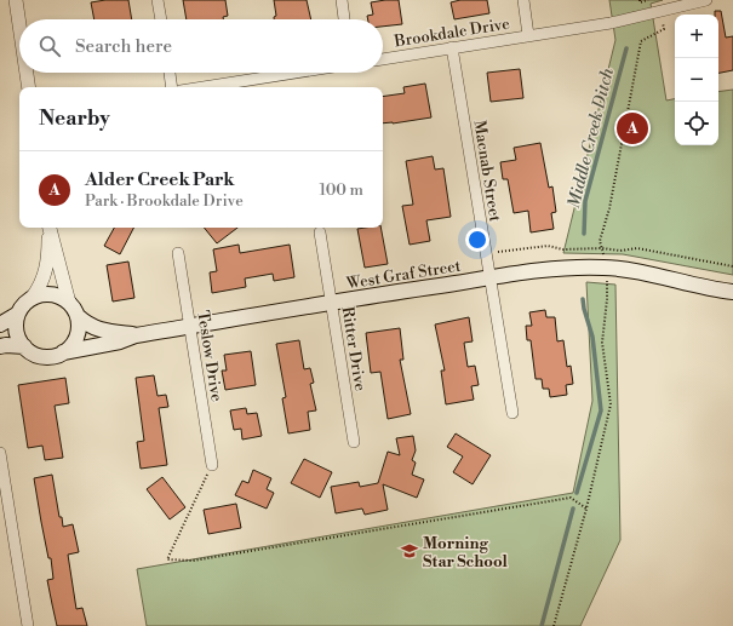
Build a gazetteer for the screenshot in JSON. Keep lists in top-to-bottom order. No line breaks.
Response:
{"streets":{"main road":["West Graf Street"],"street":["Brookdale Drive","Macnab Street","Ritter Drive","Teslow Drive"]},"crossings":[["Brookdale Drive","Macnab Street"],["Macnab Street","West Graf Street"],["West Graf Street","Ritter Drive"],["West Graf Street","Teslow Drive"]],"water":["Middle Creek Ditch"],"places":{"school or university":["Morning Star School"]},"page":{"map_buttons":["+","−"],"search":"Search here","heading":"Nearby","pins":"A","list":[{"mark":"A","name":"Alder Creek Park","note":"Park · Brookdale Drive","value":"100 m"}]}}
